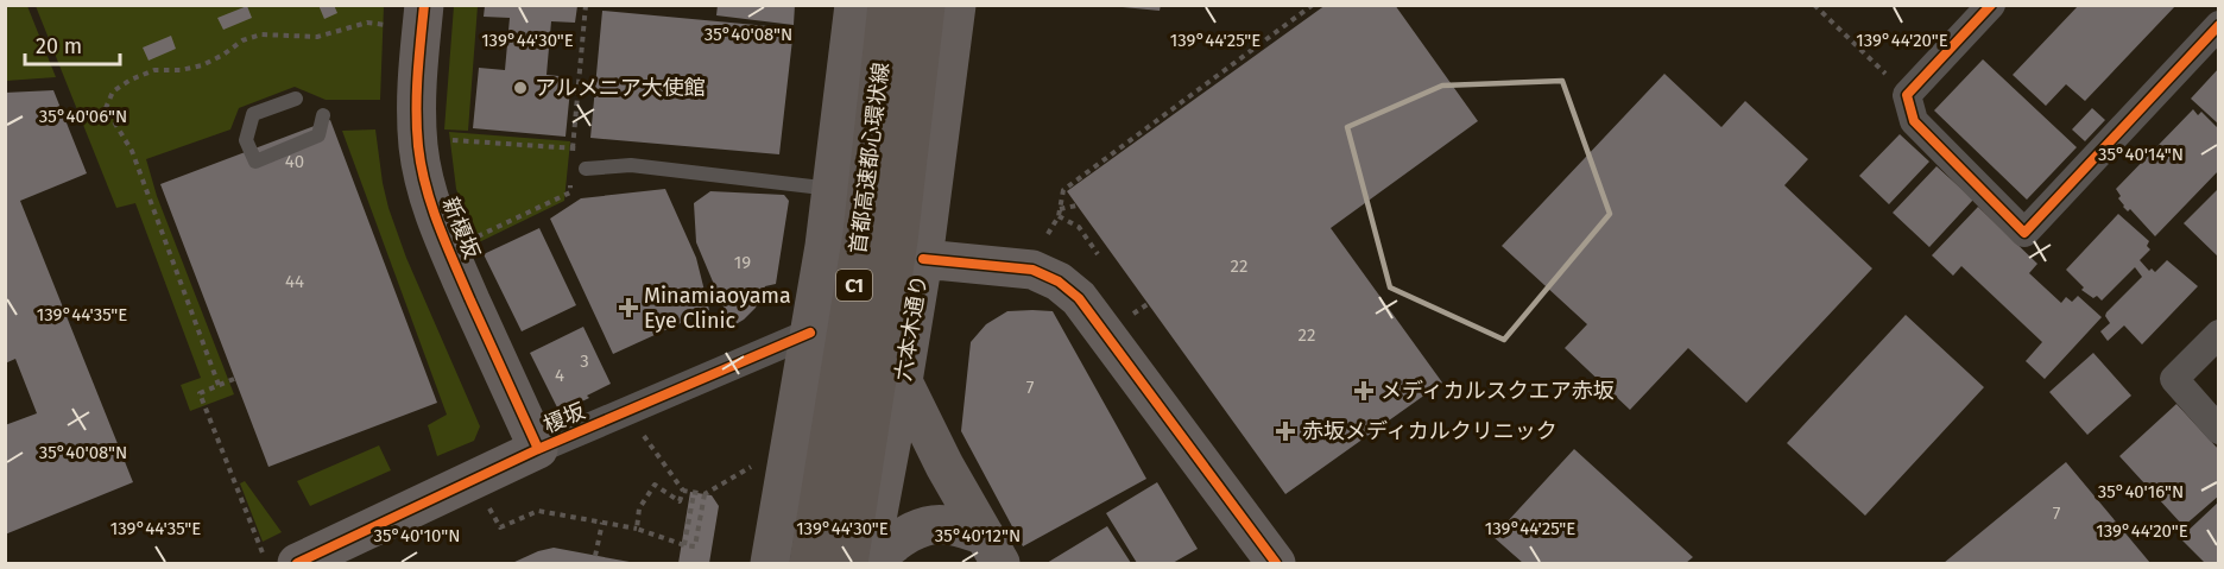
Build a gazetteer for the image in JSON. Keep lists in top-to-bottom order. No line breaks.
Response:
{"streets":{"highway":["首都高速都心環状線","C1"],"main road":["新榎坂","六本木通り","榎坂"]},"crossings":[["首都高速都心環状線","六本木通り"],["新榎坂","榎坂"]],"places":{"other":["アルメニア大使館"],"health":["Minamiaoyama Eye Clinic","メディカルスクエア赤坂","赤坂メディカルクリニック"]},"house_numbers":["40","19","22","44","22","3","4","7","7"],"scale_bar":"20 m","coordinates":["35°40'08\"N","139°44'30\"E","139°44'25\"E","139°44'20\"E","35°40'06\"N","35°40'14\"N","139°44'35\"E","35°40'16\"N","35°40'10\"N","35°40'12\"N"]}
